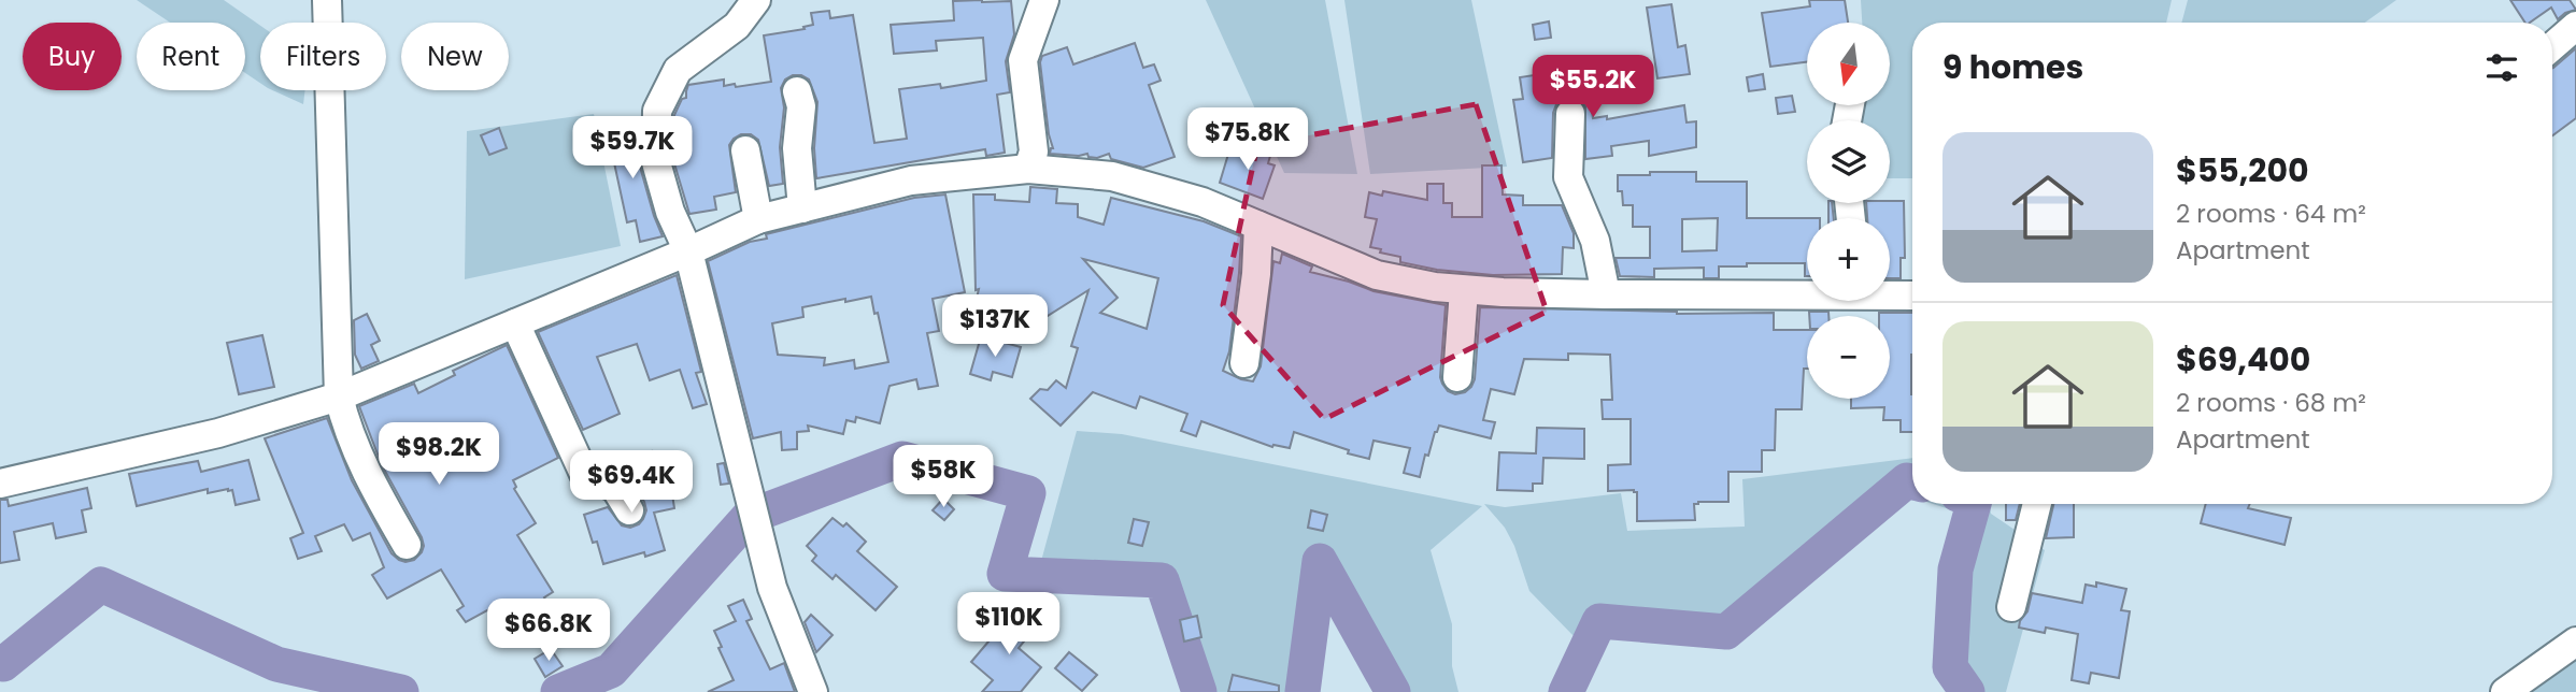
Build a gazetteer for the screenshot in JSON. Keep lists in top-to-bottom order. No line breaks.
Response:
{"north":"bottom","page":{"map_buttons":["+","−"],"chip":["Buy","Rent","Filters","New"],"heading":"9 homes","price":["$55.2K","$75.8K","$59.7K","$137K","$98.2K","$58K","$69.4K","$110K","$66.8K"],"list":[{"name":"$55,200","note":"2 rooms · 64 m² · Apartment"},{"name":"$69,400","note":"2 rooms · 68 m² · Apartment"}]}}
